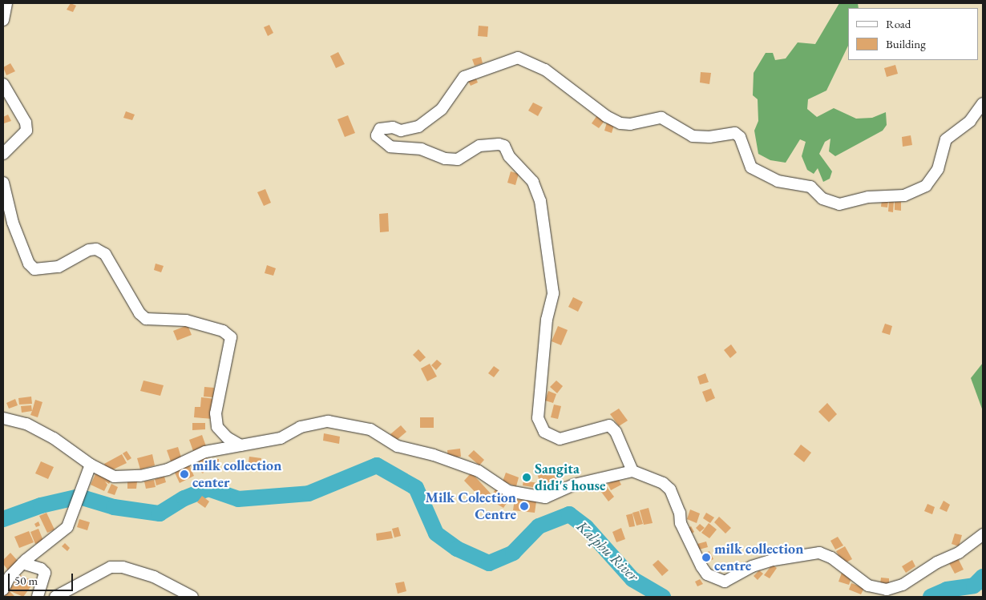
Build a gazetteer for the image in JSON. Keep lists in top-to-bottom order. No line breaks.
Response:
{"water":["Kalphu River"],"places":["milk collection center","Sangita didi's house","Milk Colection Centre","milk collection centre"],"legend":["Road","Building"],"scale_bar":"50 m"}
